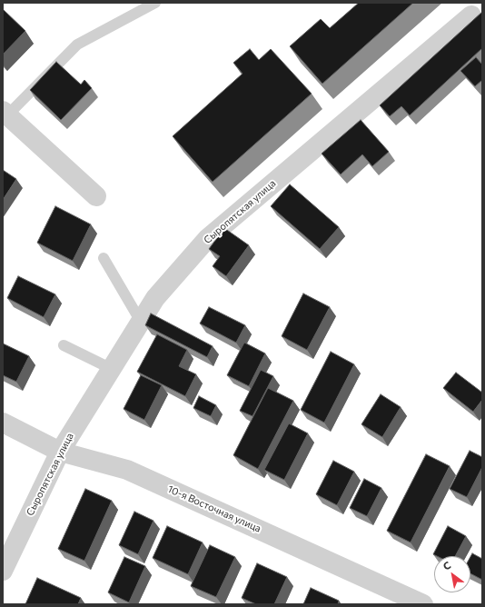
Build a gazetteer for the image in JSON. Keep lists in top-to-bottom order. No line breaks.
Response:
{"streets":{"street":["Сыропятская улица","10-я Восточная улица"]},"crossings":[["Сыропятская улица","10-я Восточная улица"]],"north":"top left"}
